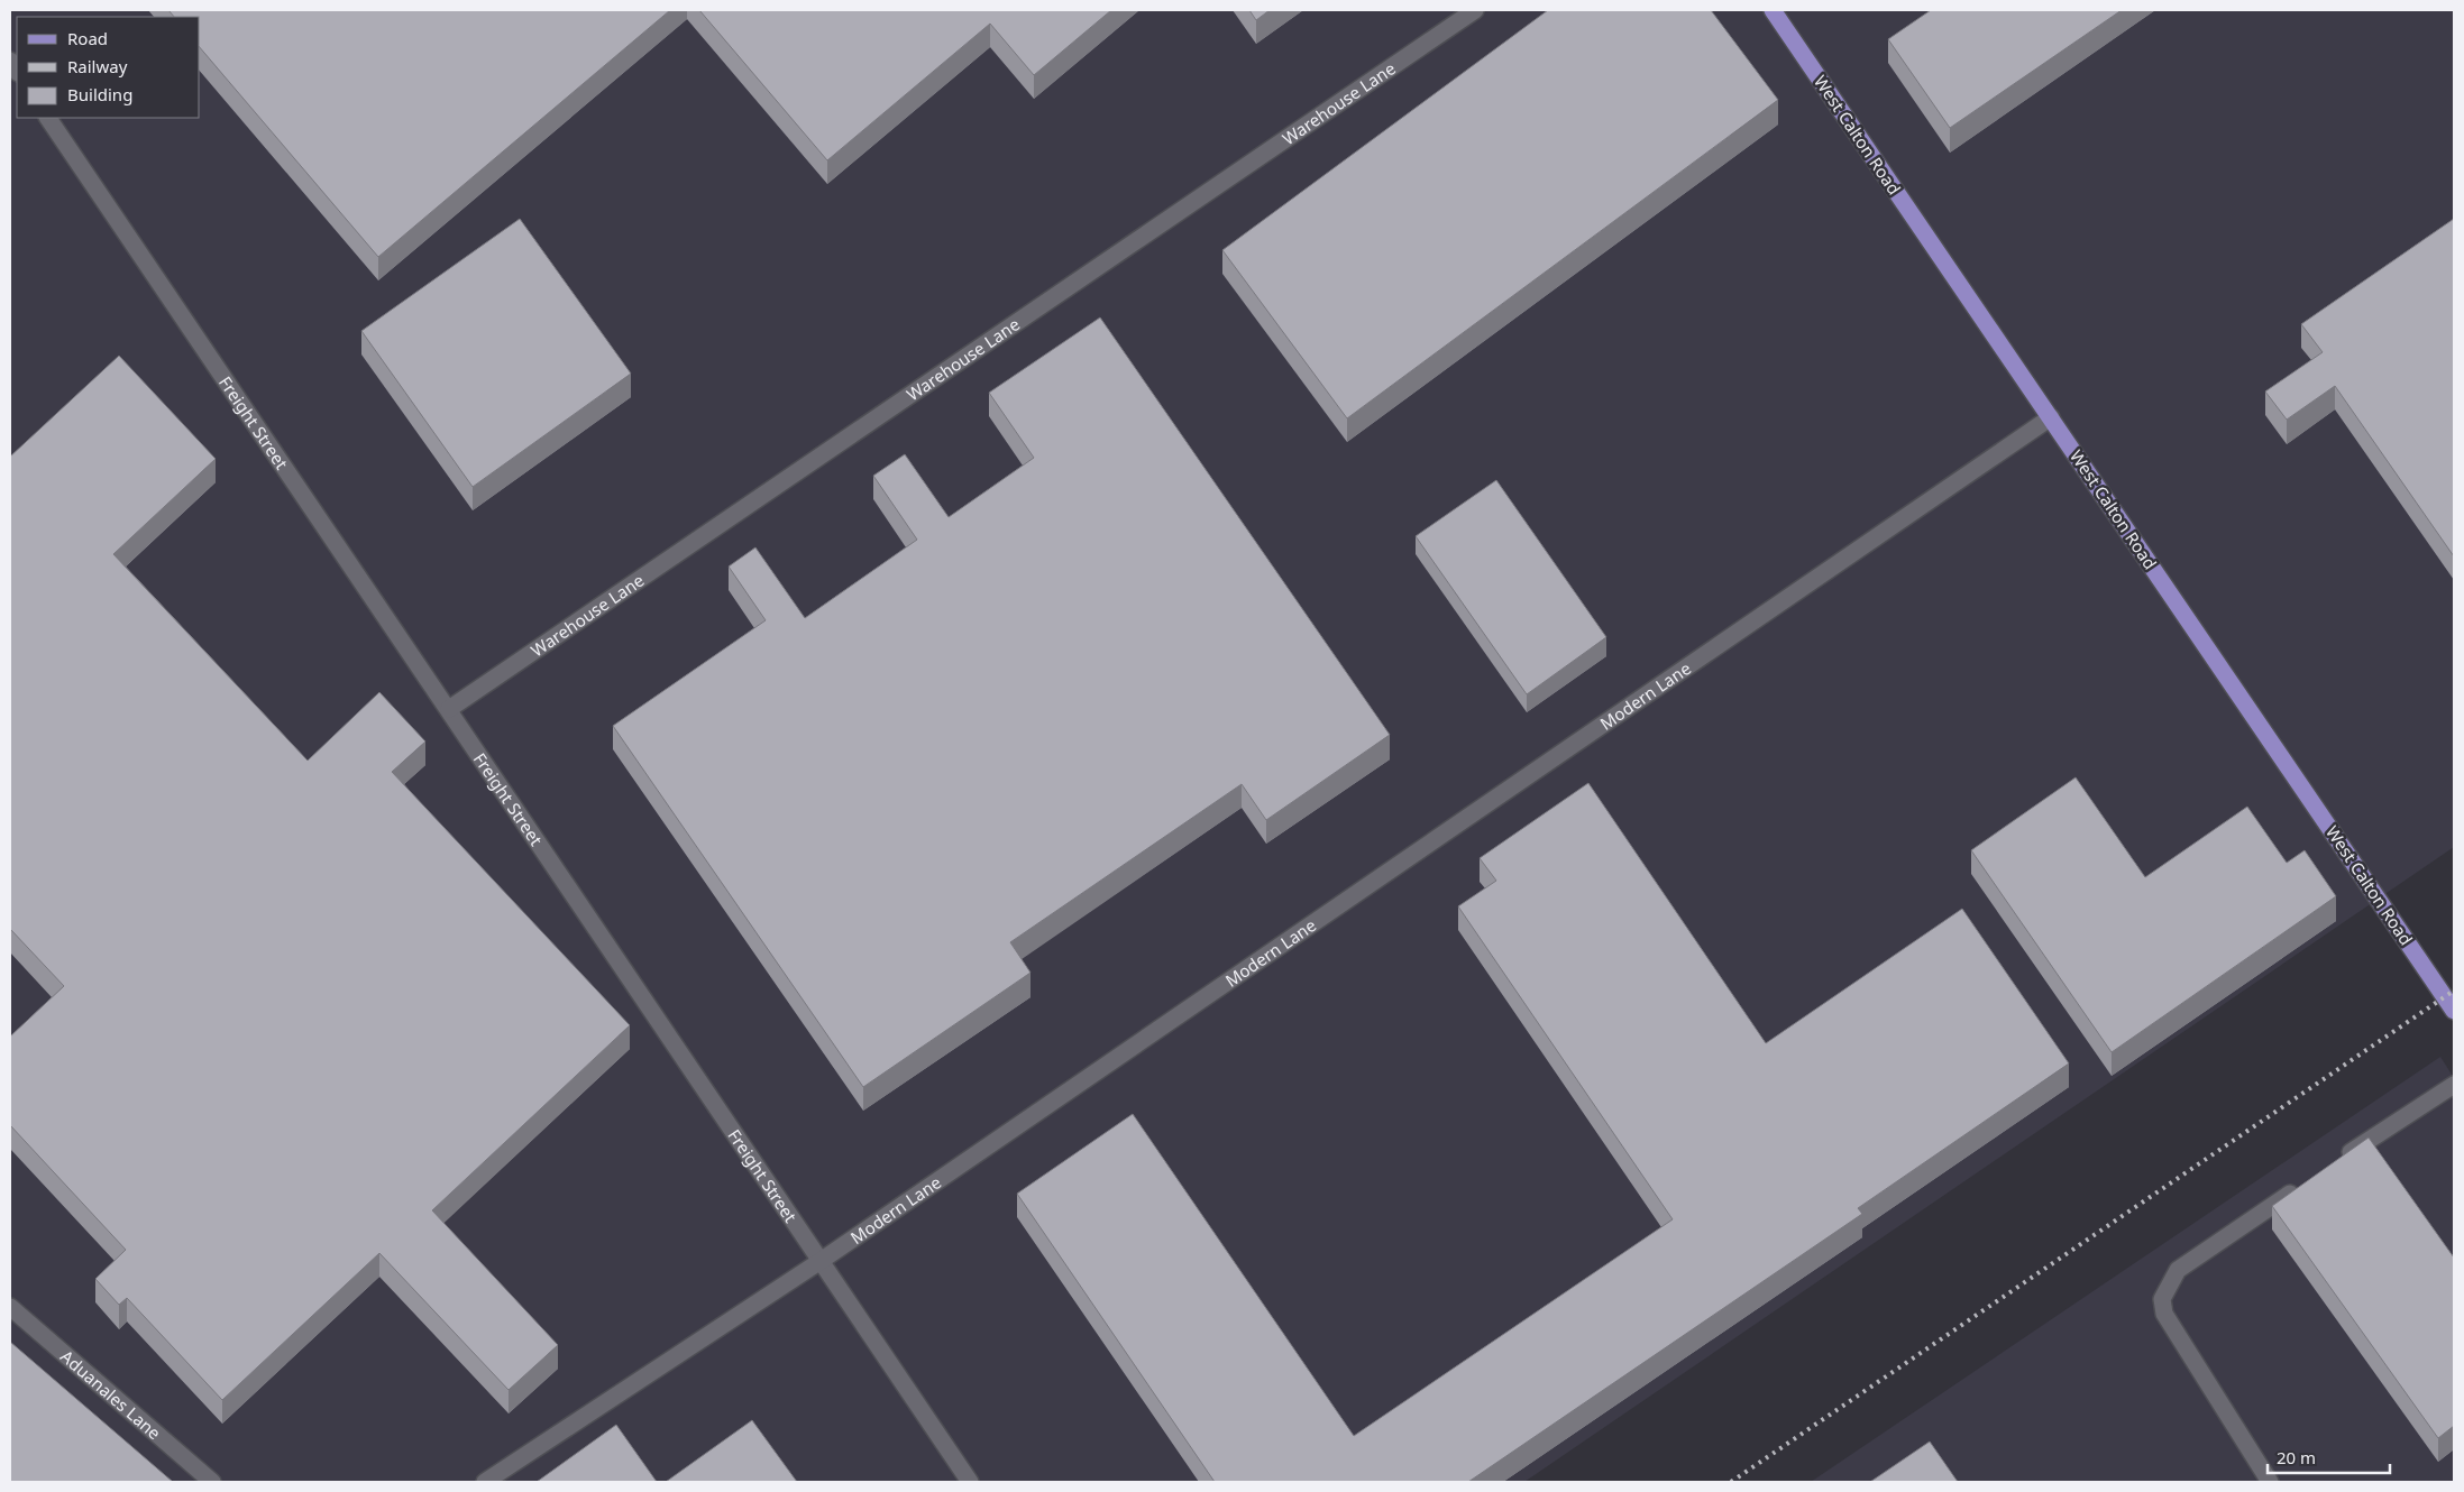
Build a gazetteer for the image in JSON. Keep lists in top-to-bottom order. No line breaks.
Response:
{"streets":{"main road":["West Calton Road"],"street":["Warehouse Lane","Freight Street","Modern Lane","Aduanales Lane"]},"crossings":[["Warehouse Lane","Freight Street"],["West Calton Road","Modern Lane"],["Freight Street","Modern Lane"]],"legend":["Road","Railway","Building"],"scale_bar":"20 m"}
